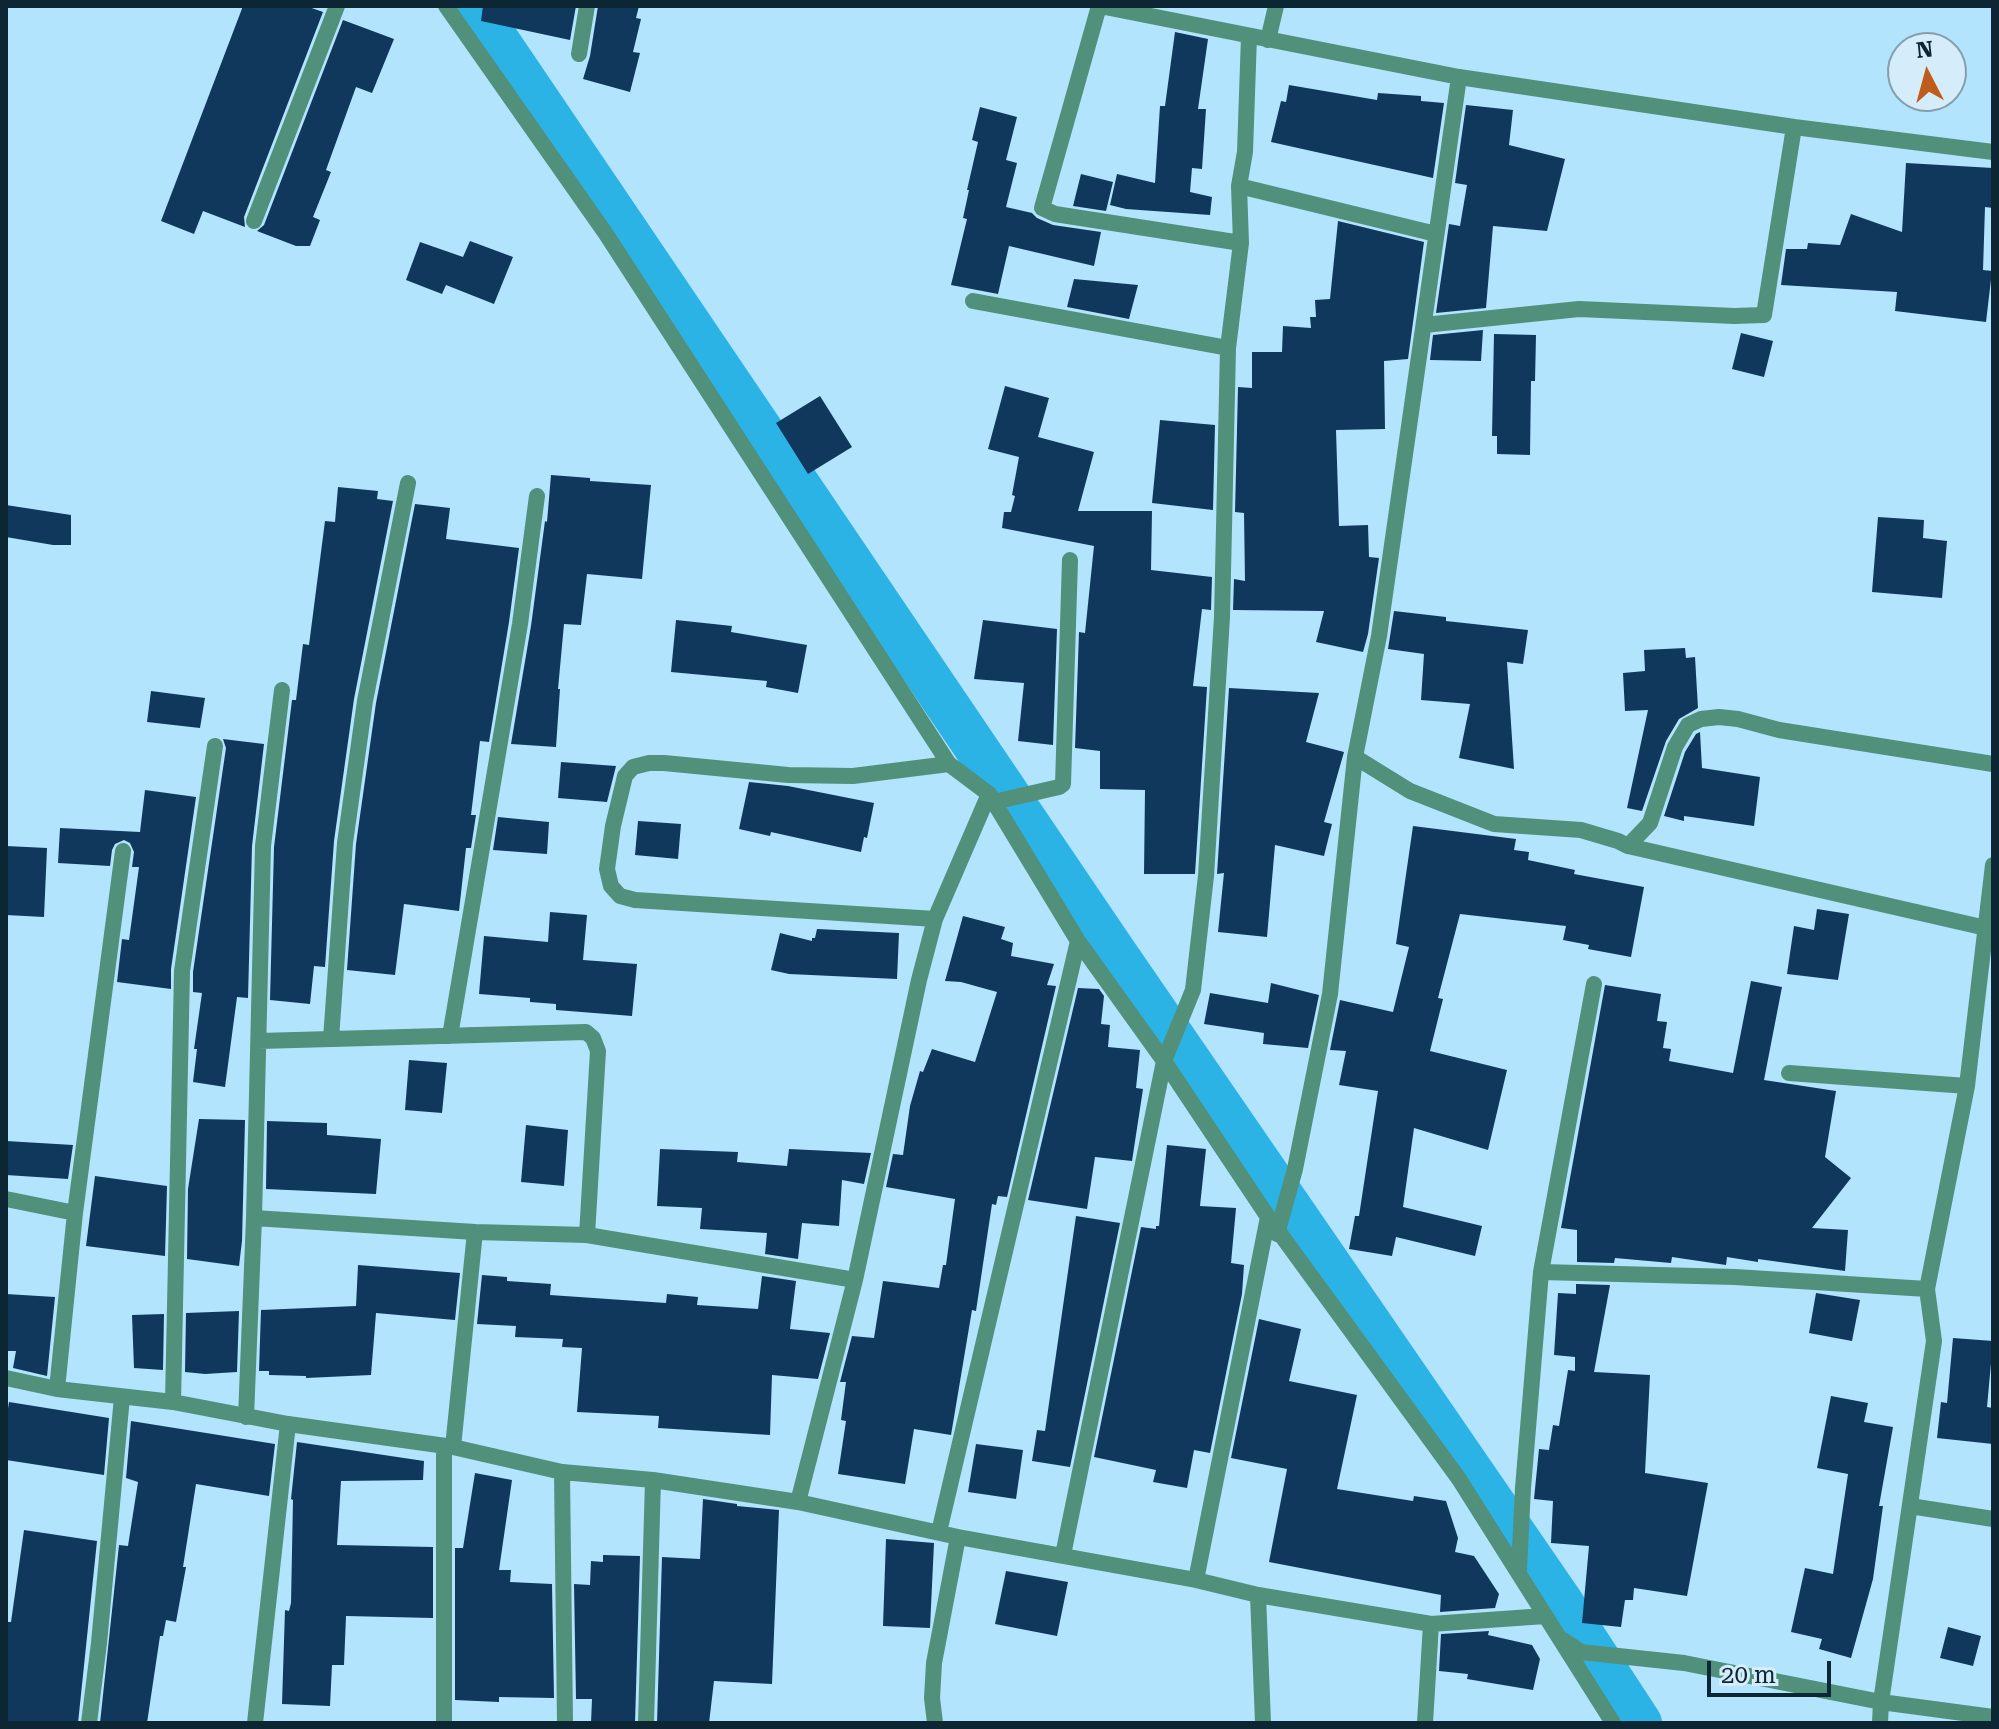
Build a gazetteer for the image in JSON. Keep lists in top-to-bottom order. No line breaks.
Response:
{"scale_bar":"20 m","north":"top"}
